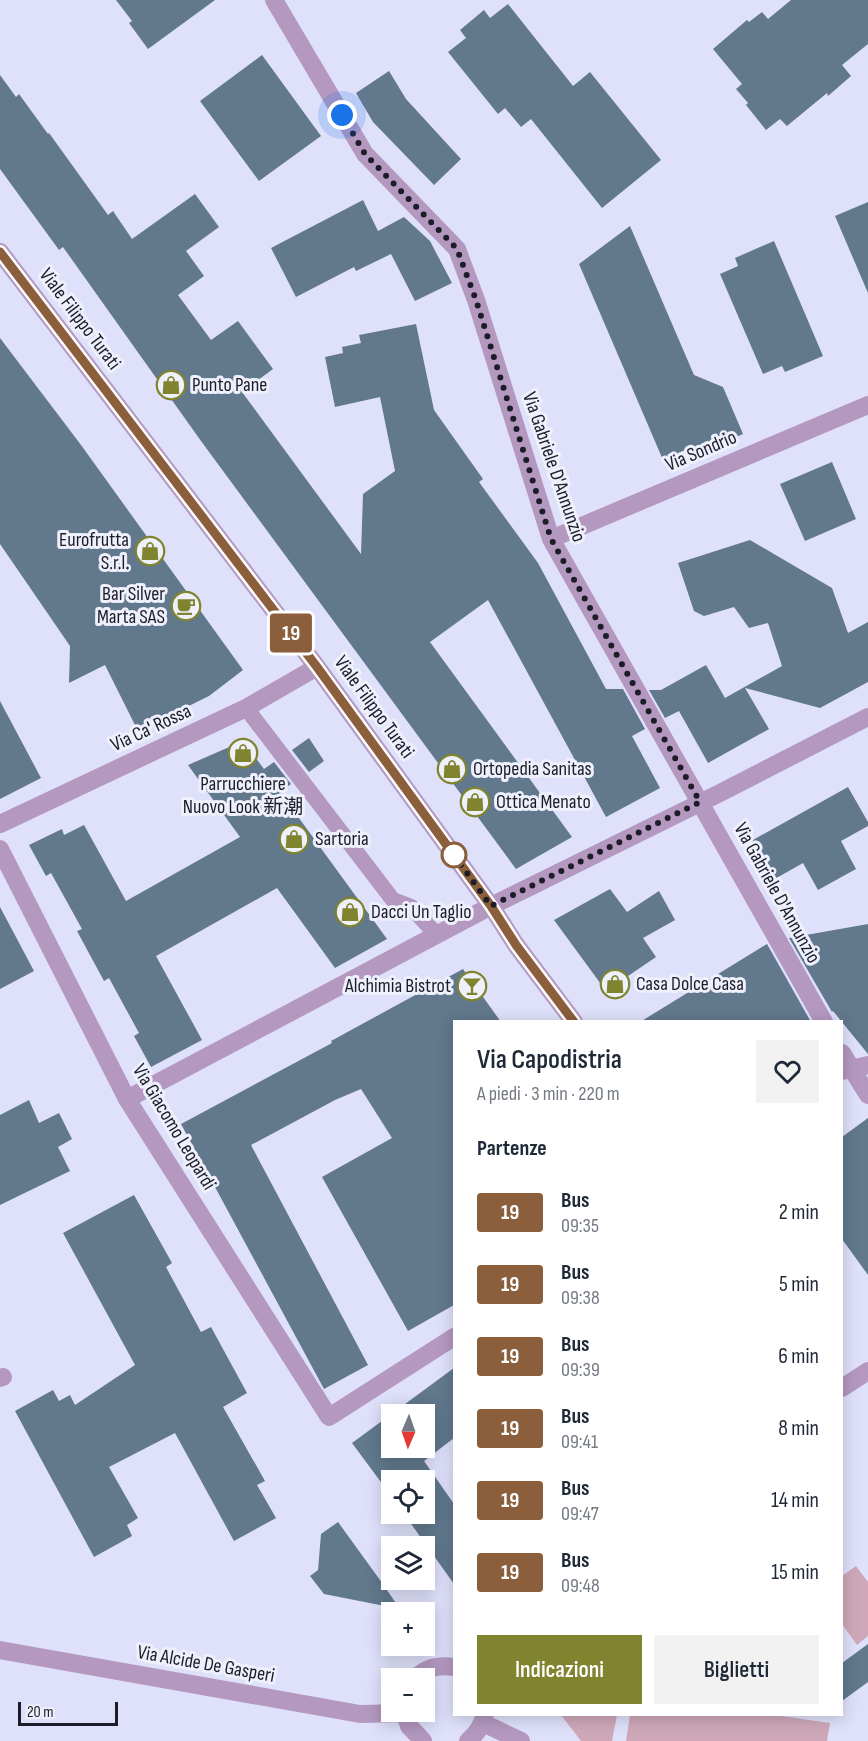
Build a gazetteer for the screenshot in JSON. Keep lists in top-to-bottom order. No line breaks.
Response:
{"streets":{"street":["Viale Filippo Turati","Via Sondrio","Via Gabriele D'Annunzio","Via Ca' Rossa","Via Giacomo Leopardi","Via Alcide De Gasperi"]},"crossings":[["Viale Filippo Turati","Via Ca' Rossa"],["Via Sondrio","Via Gabriele D'Annunzio"]],"places":{"shop":["Punto Pane","Eurofrutta S.r.l.","Parrucchiere Nuovo Look 新潮","Ortopedia Sanitas","Ottica Menato","Sartoria","Dacci Un Taglio","Casa Dolce Casa"],"cafe":["Bar Silver Marta SAS"],"bar":["Alchimia Bistrot"]},"lines":["bus line 19"],"scale_bar":"20 m","north":"bottom","page":{"on_map":"19","heading":[["Via Capodistria","A piedi · 3 min · 220 m"],"Partenze"],"list":[{"mark":"19","name":"Bus","note":"09:35","value":"2 min"},{"mark":"19","name":"Bus","note":"09:38","value":"5 min"},{"mark":"19","name":"Bus","note":"09:39","value":"6 min"},{"mark":"19","name":"Bus","note":"09:41","value":"8 min"},{"mark":"19","name":"Bus","note":"09:47","value":"14 min"},{"mark":"19","name":"Bus","note":"09:48","value":"15 min"}],"map_buttons":["+","−"],"buttons":["Indicazioni","Biglietti"],"scale":"20 m"}}
